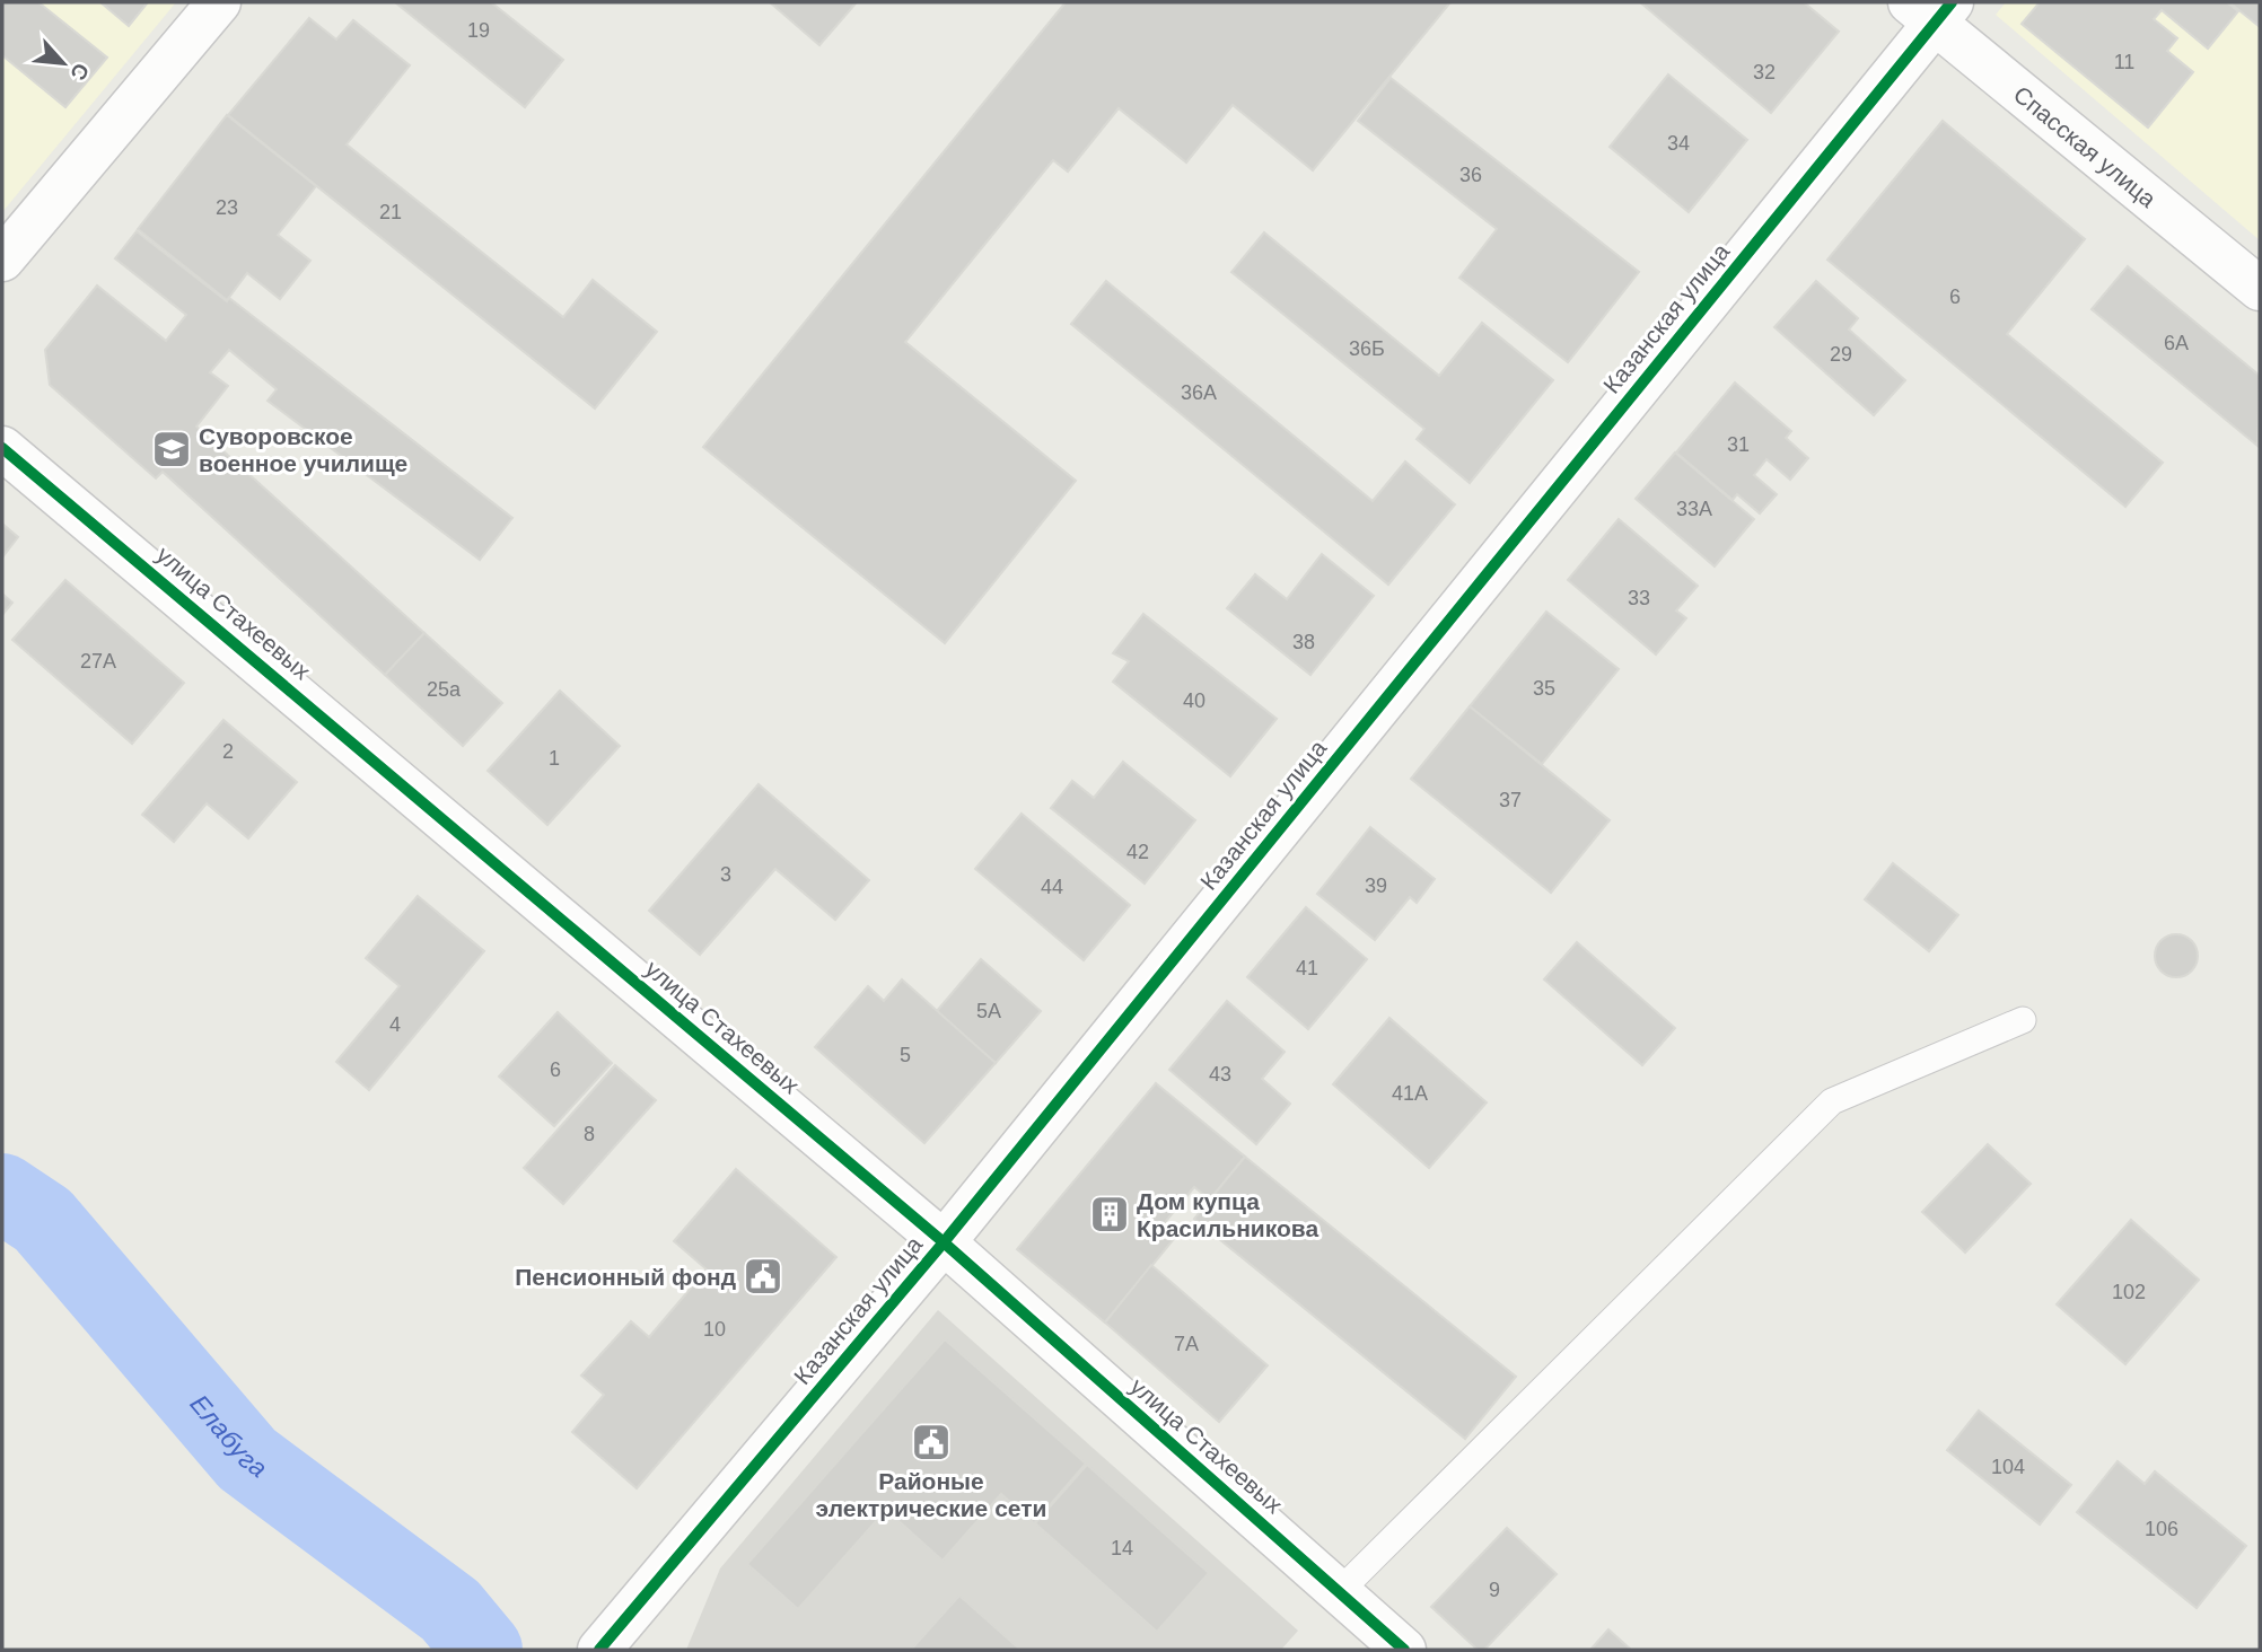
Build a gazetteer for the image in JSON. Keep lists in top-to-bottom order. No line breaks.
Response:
{"streets":{"street":["Спасская улица","Казанская улица","улица Стахеевых"]},"crossings":[["Спасская улица","Казанская улица"],["Казанская улица","улица Стахеевых"]],"water":["Елабуга"],"places":{"school or university":["Суворовское военное училище"],"building":["Дом купца Красильникова"],"public building":["Пенсионный фонд","Районые электрические сети"]},"house_numbers":["19","11","32","34","36","23","21","6","6А","36Б","29","36А","31","33А","33","38","27А","35","25а","40","2","1","37","42","3","39","44","41","5А","4","5","6","43","41А","8","102","10","7А","104","106","14","9"],"north":"bottom right"}
